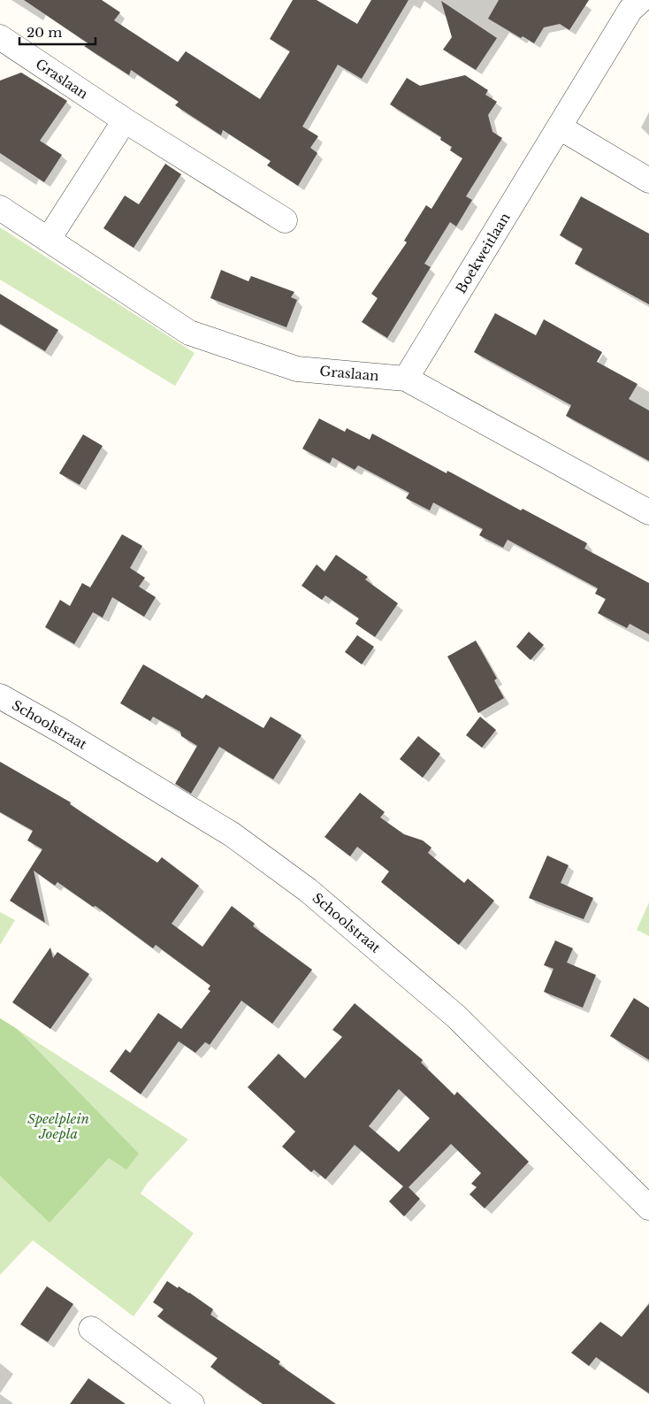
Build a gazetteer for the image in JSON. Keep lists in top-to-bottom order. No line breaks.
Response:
{"streets":{"street":["Graslaan","Boekweitlaan","Schoolstraat"]},"crossings":[["Graslaan","Boekweitlaan"]],"parks":["Speelplein Joepla"],"scale_bar":"20 m"}
